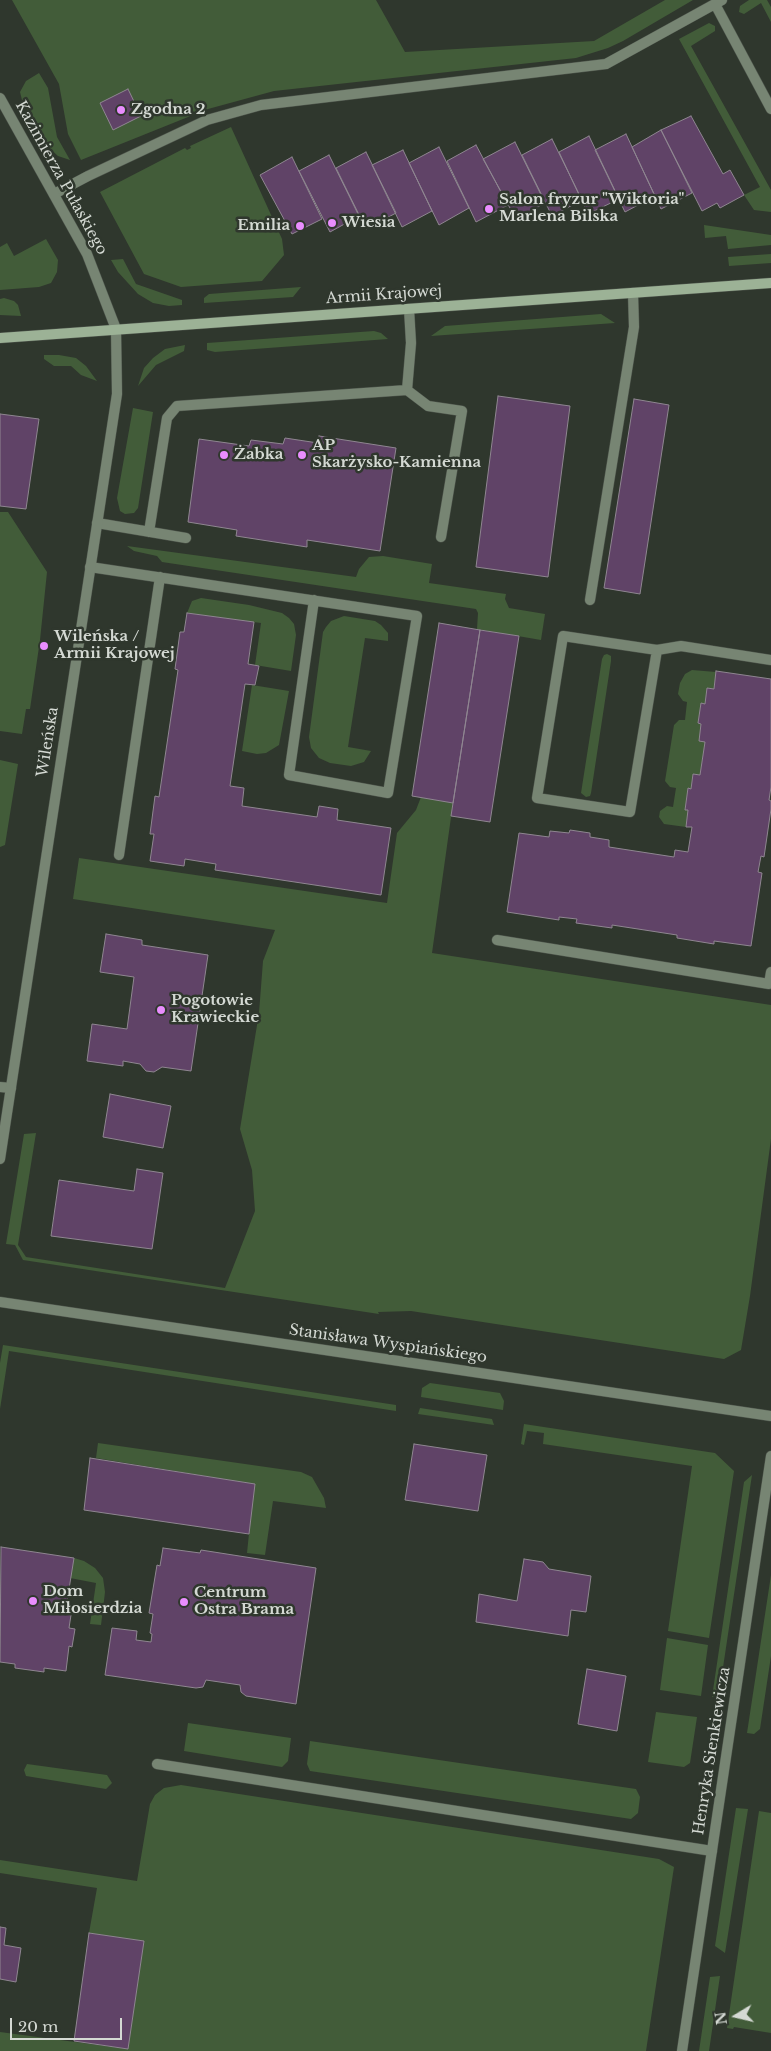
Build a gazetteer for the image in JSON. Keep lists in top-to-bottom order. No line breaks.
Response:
{"streets":{"street":["Kazimierza Pułaskiego","Armii Krajowej","Wileńska","Stanisława Wyspiańskiego","Henryka Sienkiewicza"]},"crossings":[["Kazimierza Pułaskiego","Armii Krajowej"],["Kazimierza Pułaskiego","Wileńska"],["Armii Krajowej","Wileńska"]],"places":["Zgodna 2","Salon fryzur \"Wiktoria\" Marlena Bilska","Wiesia","Emilia","Żabka","AP Skarżysko-Kamienna","Wileńska / Armii Krajowej","Pogotowie Krawieckie","Dom Miłosierdzia","Centrum Ostra Brama"],"scale_bar":"20 m","north":"left"}
